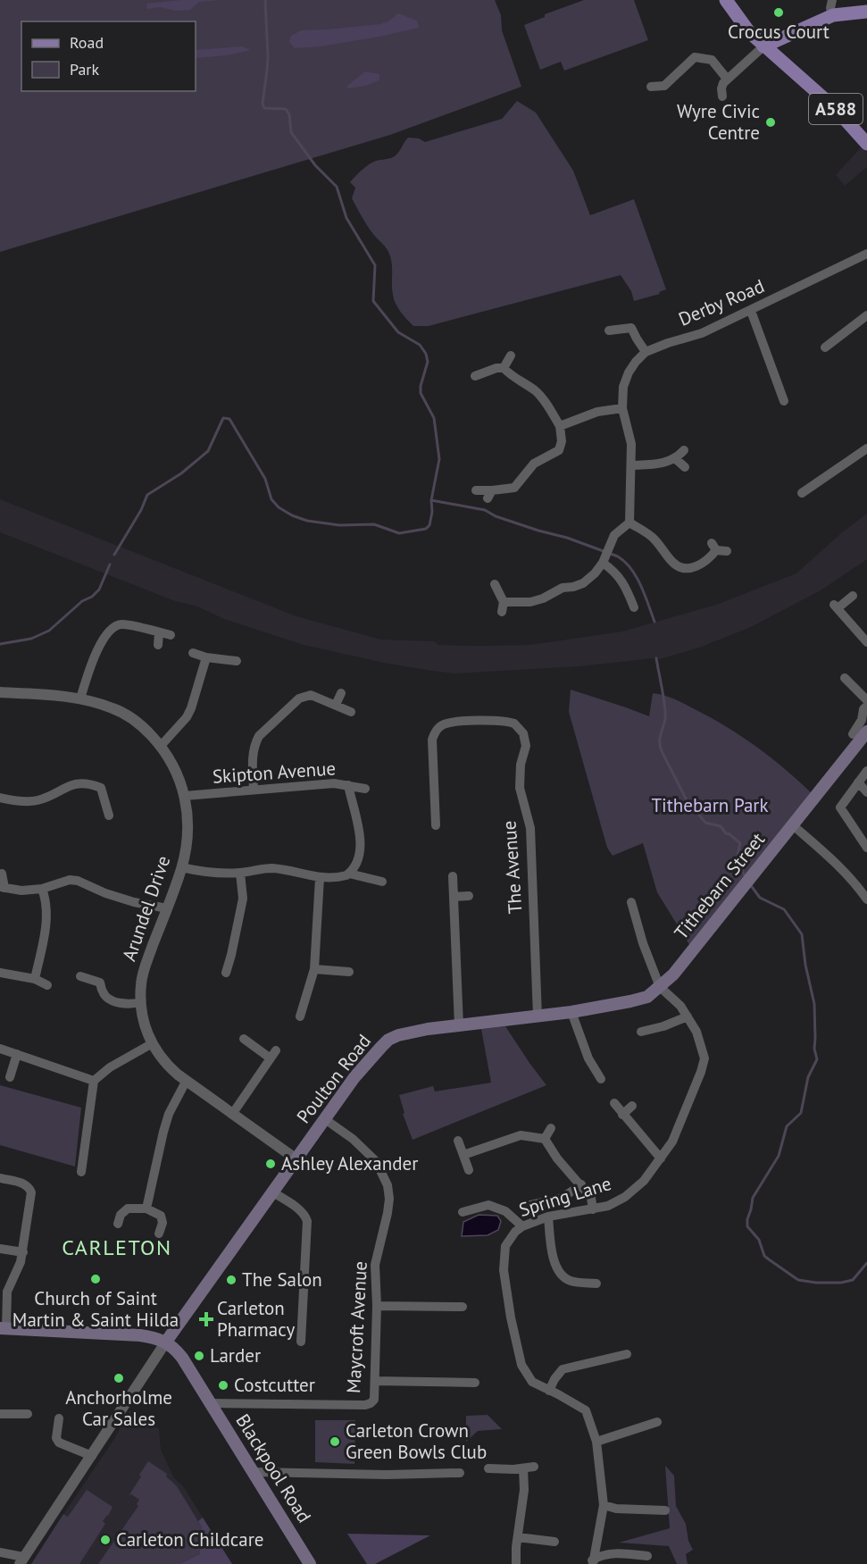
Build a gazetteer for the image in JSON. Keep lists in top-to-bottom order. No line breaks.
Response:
{"streets":{"main road":["A588","Tithebarn Street","Poulton Road","Blackpool Road"],"street":["Derby Road","Skipton Avenue","The Avenue","Arundel Drive","Spring Lane","Maycroft Avenue"]},"crossings":[["Skipton Avenue","Arundel Drive"],["The Avenue","Poulton Road"],["Tithebarn Street","Poulton Road"],["Tithebarn Street","Spring Lane"],["Arundel Drive","Poulton Road"],["Poulton Road","Spring Lane"],["Poulton Road","Maycroft Avenue"],["Poulton Road","Blackpool Road"],["Maycroft Avenue","Blackpool Road"]],"districts":["CARLETON"],"parks":["Tithebarn Park"],"places":{"other":["Crocus Court","Wyre Civic Centre","Ashley Alexander","Church of Saint Martin & Saint Hilda","The Salon","Larder","Anchorholme Car Sales","Costcutter","Carleton Crown Green Bowls Club","Carleton Childcare"],"health":["Carleton Pharmacy"]},"legend":["Road","Park"]}
